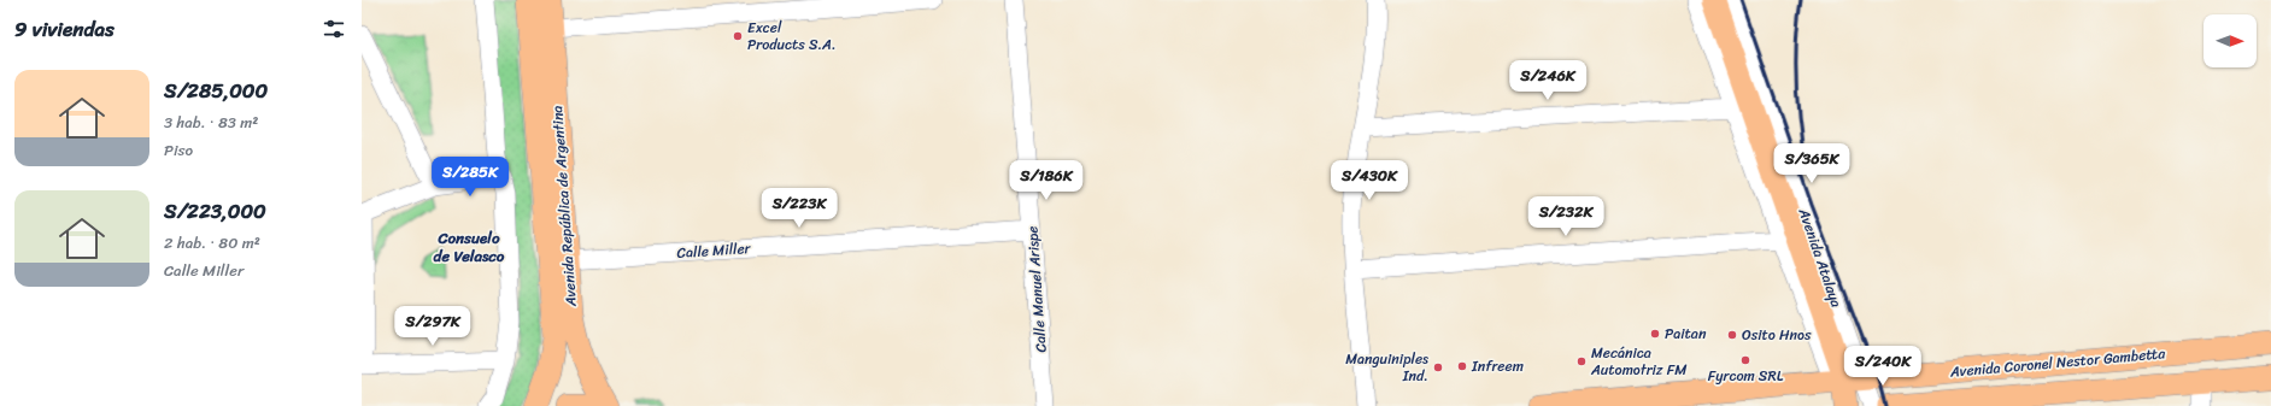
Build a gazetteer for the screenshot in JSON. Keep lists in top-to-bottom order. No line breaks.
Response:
{"streets":{"main road":["Avenida República de Argentina","Avenida Atalaya","Avenida Coronel Nestor Gambetta"],"street":["Calle Miller","Calle Manuel Arispe"]},"crossings":[["Avenida República de Argentina","Calle Miller"],["Calle Miller","Calle Manuel Arispe"],["Avenida Atalaya","Avenida Coronel Nestor Gambetta"]],"districts":["Consuelo de Velasco"],"places":["Excel Products S.A.","Paitan","Osito Hnos","Fyrcom SRL","Mecánica Automotriz FM","Infreem","Manguiniples Ind."],"north":"right","page":{"heading":"9 viviendas","list":[{"name":"S/285,000","note":"3 hab. · 83 m² · Piso"},{"name":"S/223,000","note":"2 hab. · 80 m² · Calle Miller"}],"price":["S/246K","S/365K","S/285K","S/186K","S/430K","S/223K","S/232K","S/297K","S/240K"]}}
